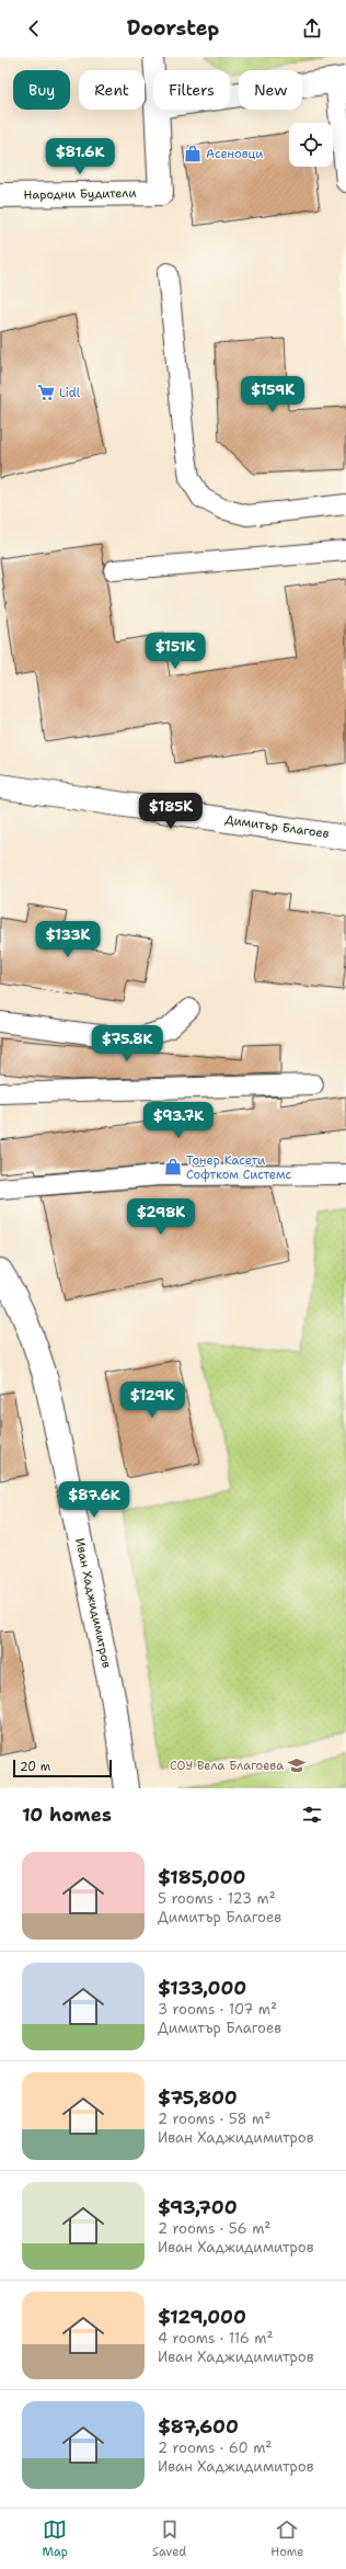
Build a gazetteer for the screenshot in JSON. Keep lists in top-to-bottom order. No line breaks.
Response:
{"streets":{"street":["Народни Будители","Димитър Благоев","Иван Хаджидимитров"]},"places":{"shop":["Асеновци","Тонер Касети Софтком Системс"],"supermarket":["Lidl"],"school or university":["СОУ Вела Благоева"]},"scale_bar":"20 m","page":{"header":"Doorstep","chip":["Buy","Rent","Filters","New"],"price":["$81.6K","$159K","$151K","$185K","$133K","$75.8K","$93.7K","$298K","$129K","$87.6K"],"scale":"20 m","heading":"10 homes","list":[{"name":"$185,000","note":"5 rooms · 123 m² · Димитър Благоев"},{"name":"$133,000","note":"3 rooms · 107 m² · Димитър Благоев"},{"name":"$75,800","note":"2 rooms · 58 m² · Иван Хаджидимитров"},{"name":"$93,700","note":"2 rooms · 56 m² · Иван Хаджидимитров"},{"name":"$129,000","note":"4 rooms · 116 m² · Иван Хаджидимитров"},{"name":"$87,600","note":"2 rooms · 60 m² · Иван Хаджидимитров"}],"tabs":["Map","Saved","Home"]}}
